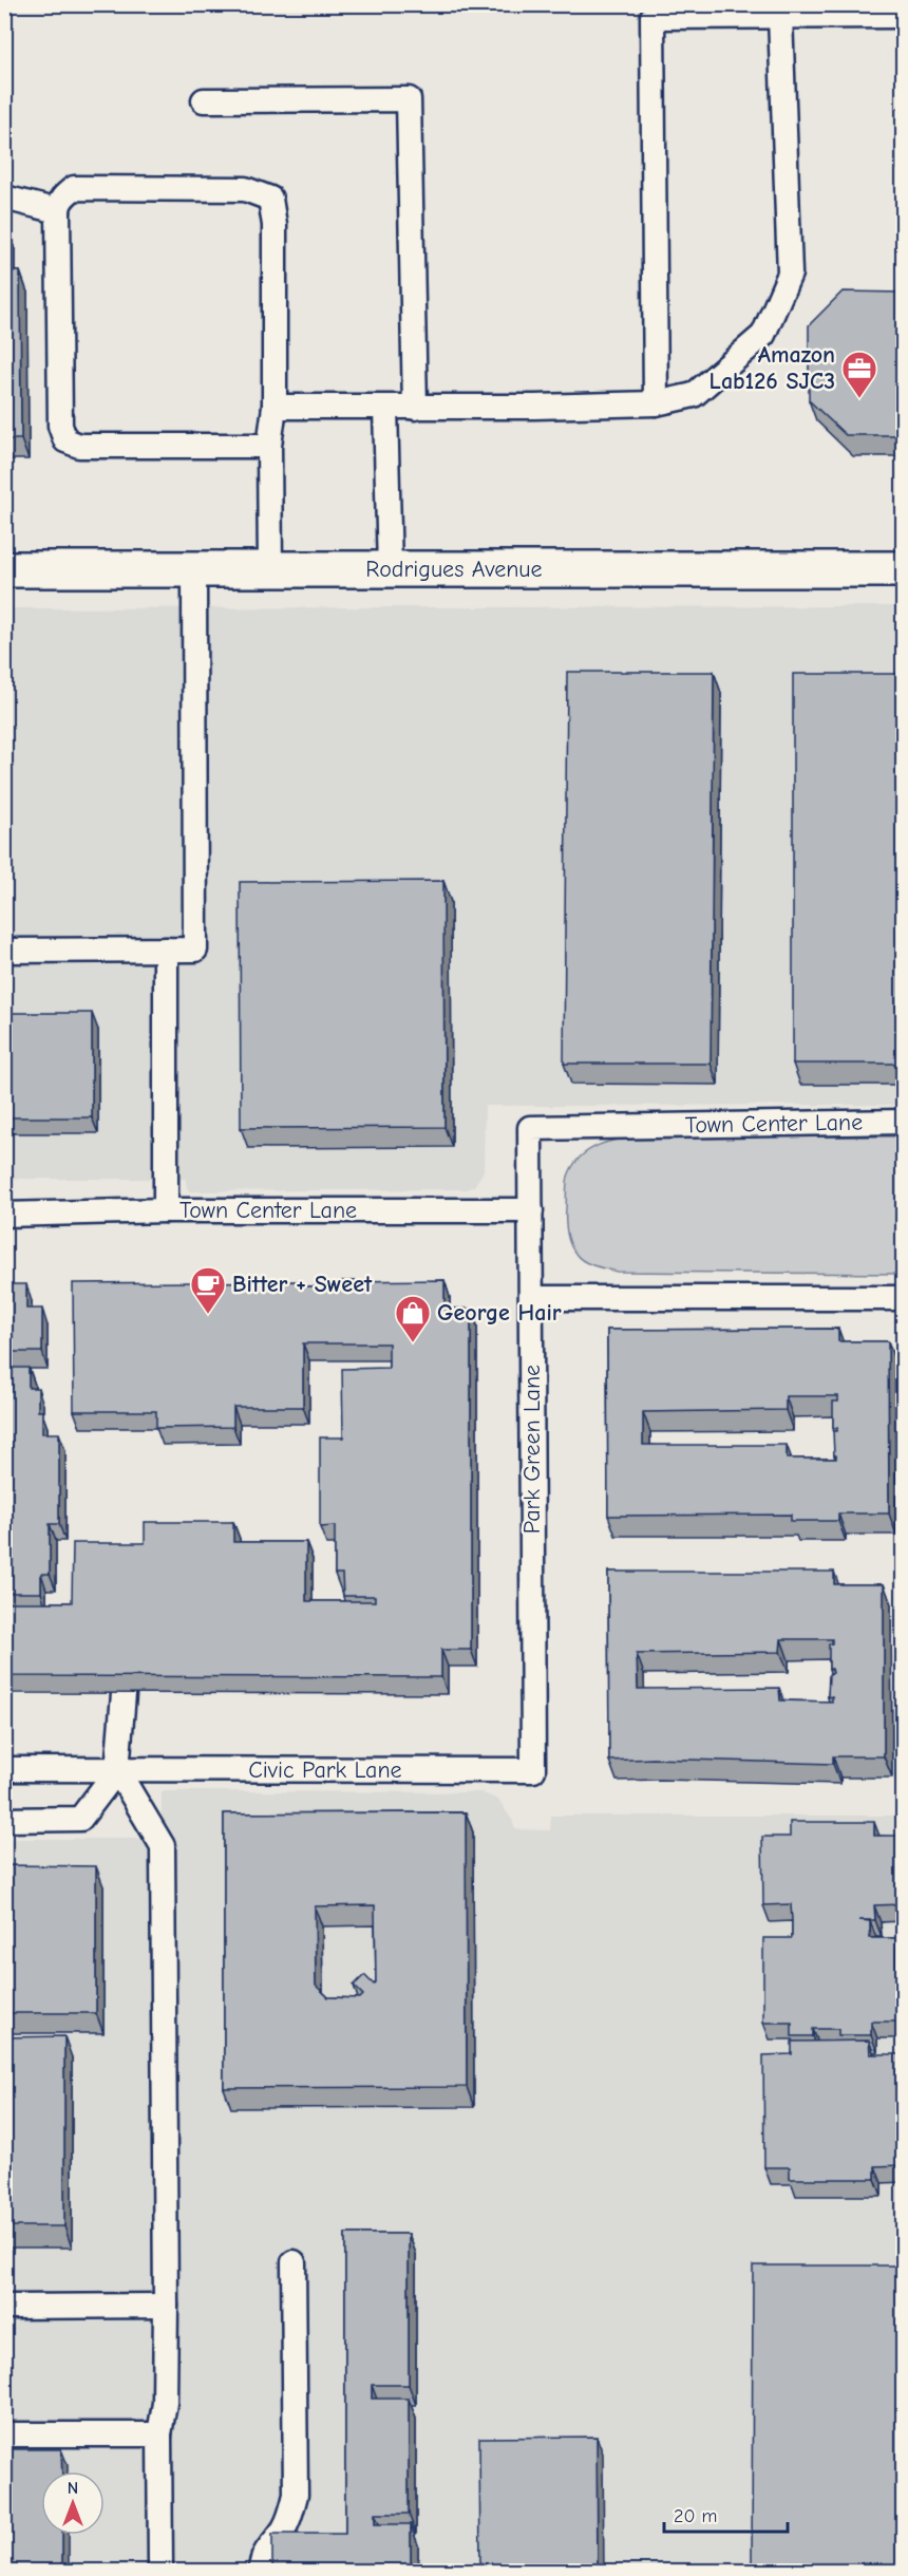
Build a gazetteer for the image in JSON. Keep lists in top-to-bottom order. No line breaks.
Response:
{"streets":{"street":["Rodrigues Avenue"],"lane":["Town Center Lane","Park Green Lane","Civic Park Lane"]},"crossings":[["Town Center Lane","Park Green Lane"],["Park Green Lane","Civic Park Lane"]],"places":{"office":["Amazon Lab126 SJC3"],"cafe":["Bitter + Sweet"],"shop":["George Hair"]},"scale_bar":"20 m","north":"top"}
